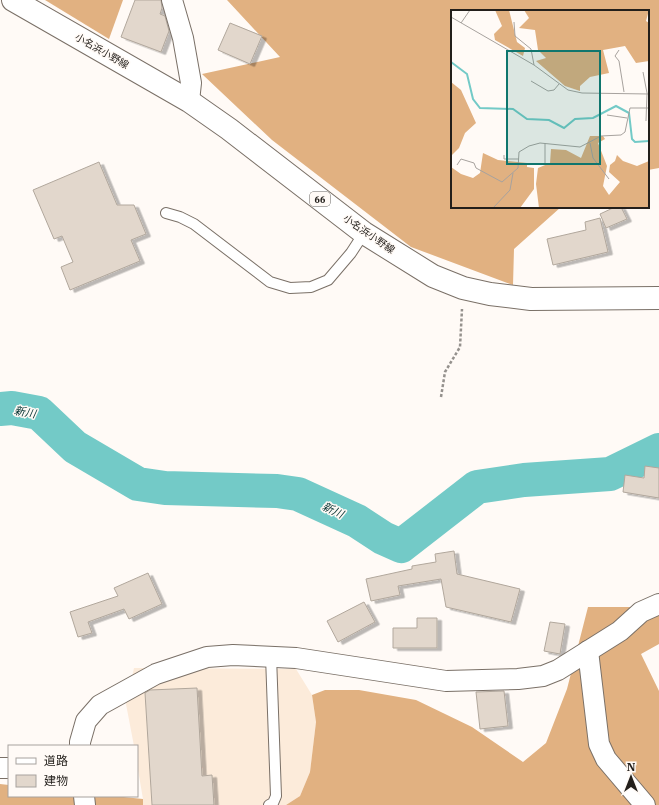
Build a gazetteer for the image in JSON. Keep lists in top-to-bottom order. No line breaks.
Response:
{"streets":{"main road":["小名浜小野線","66"]},"water":["新川"],"legend":["道路","建物"],"north":"top"}
